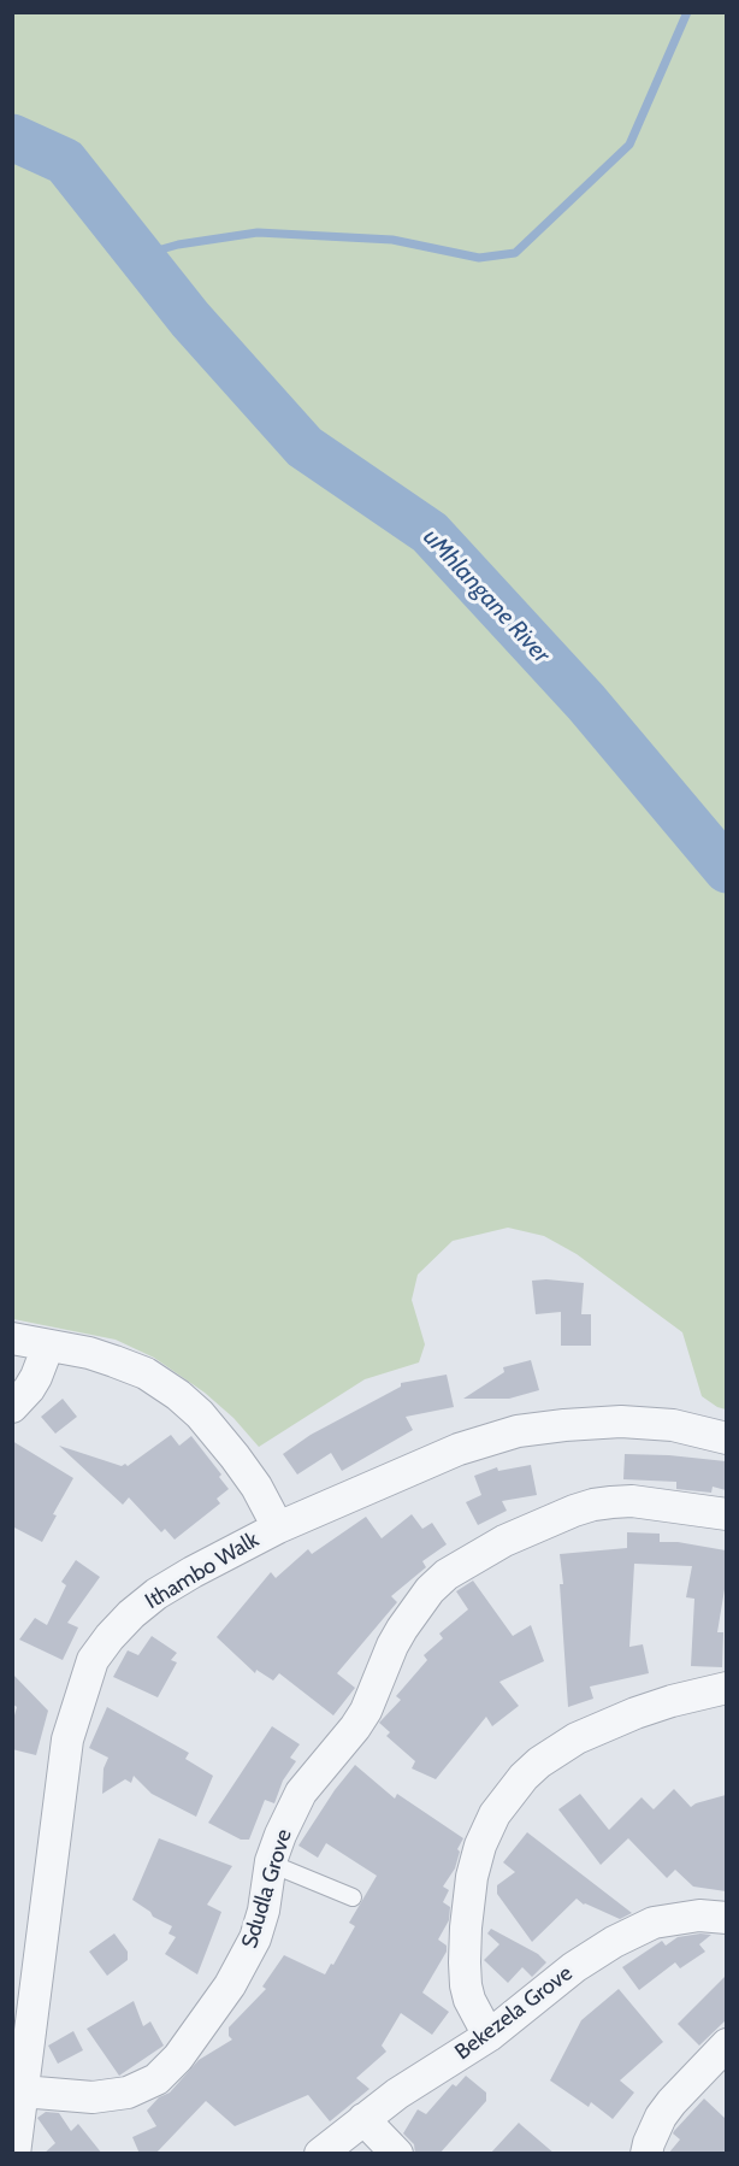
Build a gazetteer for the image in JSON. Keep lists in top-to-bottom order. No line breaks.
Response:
{"streets":{"street":["Ithambo Walk","Sdudla Grove","Bekezela Grove"]},"crossings":[["Ithambo Walk","Sdudla Grove"]],"water":["uMhlangane River"]}
